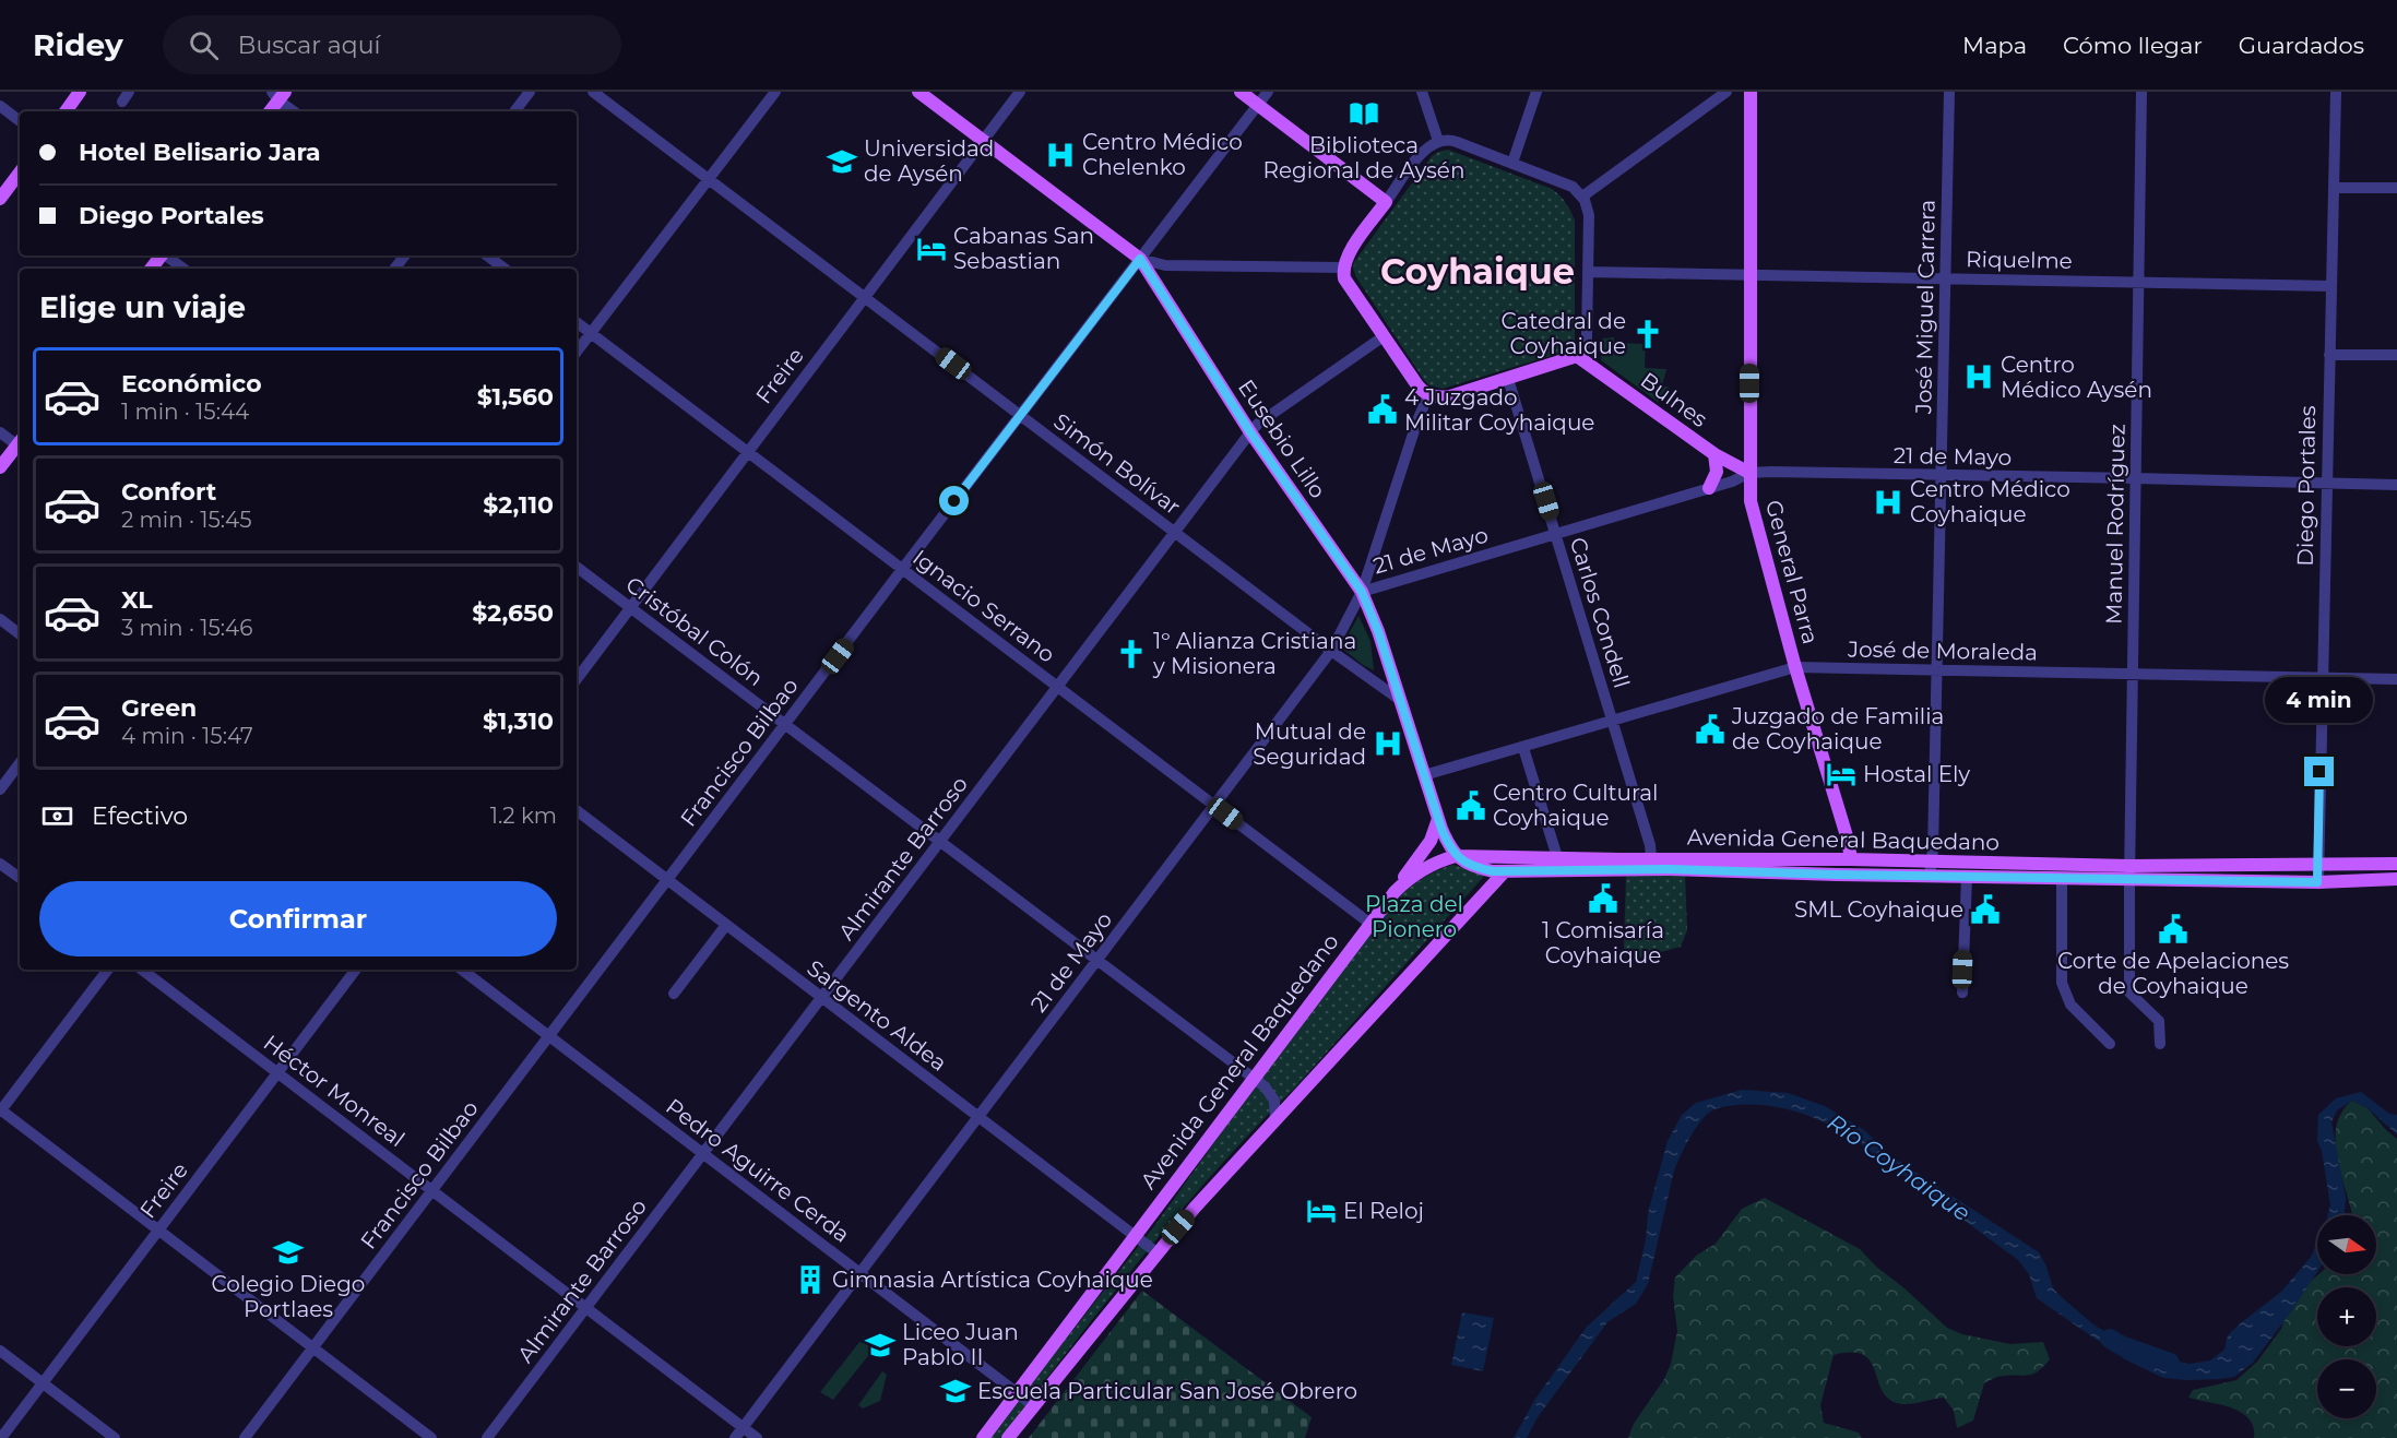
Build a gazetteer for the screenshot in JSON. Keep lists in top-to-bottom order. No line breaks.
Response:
{"streets":{"main road":["Bulnes","Eusebio Lillo","General Parra","Avenida General Baquedano"],"street":["Riquelme","José Miguel Carrera","Freire","21 de Mayo","Simón Bolívar","Diego Portales","Manuel Rodríguez","Ignacio Serrano","Carlos Condell","Cristóbal Colón","José de Moraleda","Francisco Bilbao","Almirante Barroso","Sargento Aldea","Héctor Monreal","Pedro Aguirre Cerda"]},"crossings":[["Riquelme","José Miguel Carrera"],["Riquelme","Diego Portales"],["Riquelme","Manuel Rodríguez"],["Riquelme","General Parra"],["José Miguel Carrera","21 de Mayo"],["José Miguel Carrera","José de Moraleda"],["José Miguel Carrera","Avenida General Baquedano"],["Freire","Eusebio Lillo"],["Freire","Simón Bolívar"],["Freire","Ignacio Serrano"],["Freire","Cristóbal Colón"],["Freire","Héctor Monreal"],["Bulnes","21 de Mayo"],["Bulnes","General Parra"],["Eusebio Lillo","21 de Mayo"],["Eusebio Lillo","Simón Bolívar"],["Eusebio Lillo","José de Moraleda"],["Eusebio Lillo","Francisco Bilbao"],["Eusebio Lillo","Avenida General Baquedano"],["Eusebio Lillo","Almirante Barroso"],["21 de Mayo","Simón Bolívar"],["21 de Mayo","Diego Portales"],["21 de Mayo","Manuel Rodríguez"],["21 de Mayo","General Parra"],["21 de Mayo","Ignacio Serrano"],["21 de Mayo","Carlos Condell"],["21 de Mayo","Cristóbal Colón"],["21 de Mayo","Sargento Aldea"],["21 de Mayo","Héctor Monreal"],["21 de Mayo","Pedro Aguirre Cerda"],["Simón Bolívar","Francisco Bilbao"],["Simón Bolívar","Almirante Barroso"],["Diego Portales","José de Moraleda"],["Diego Portales","Avenida General Baquedano"],["Manuel Rodríguez","José de Moraleda"],["Manuel Rodríguez","Avenida General Baquedano"],["General Parra","José de Moraleda"],["General Parra","Avenida General Baquedano"],["Ignacio Serrano","Francisco Bilbao"],["Ignacio Serrano","Avenida General Baquedano"],["Ignacio Serrano","Almirante Barroso"],["Carlos Condell","José de Moraleda"],["Carlos Condell","Avenida General Baquedano"],["Cristóbal Colón","Francisco Bilbao"],["Cristóbal Colón","Avenida General Baquedano"],["Cristóbal Colón","Almirante Barroso"],["Francisco Bilbao","Sargento Aldea"],["Francisco Bilbao","Héctor Monreal"],["Francisco Bilbao","Pedro Aguirre Cerda"],["Avenida General Baquedano","Sargento Aldea"],["Avenida General Baquedano","Pedro Aguirre Cerda"],["Almirante Barroso","Sargento Aldea"],["Almirante Barroso","Héctor Monreal"],["Almirante Barroso","Pedro Aguirre Cerda"]],"districts":["Coyhaique"],"water":["Río Coyhaique"],"parks":["Plaza del Pionero"],"places":{"library":["Biblioteca Regional de Aysén"],"hospital":["Centro Médico Chelenko","Centro Médico Aysén","Centro Médico Coyhaique","Mutual de Seguridad"],"school or university":["Universidad de Aysén","Colegio Diego Portlaes","Liceo Juan Pablo II","Escuela Particular San José Obrero"],"hotel":["Cabanas San Sebastian","Hostal Ely","El Reloj"],"church":["Catedral de Coyhaique","1º Alianza Cristiana y Misionera"],"public building":["4 Juzgado Militar Coyhaique","Juzgado de Familia de Coyhaique","Centro Cultural Coyhaique","1 Comisaría Coyhaique","SML Coyhaique","Corte de Apelaciones de Coyhaique"],"building":["Gimnasia Artística Coyhaique"]},"north":"right","page":{"header":"Ridey","search":"Buscar aquí","nav":["Mapa","Cómo llegar","Guardados"],"banner":["Hotel Belisario Jara","Diego Portales"],"heading":"Elige un viaje","list":[{"name":"Económico","note":"1 min · 15:44","value":"$1,560"},{"name":"Confort","note":"2 min · 15:45","value":"$2,110"},{"name":"XL","note":"3 min · 15:46","value":"$2,650"},{"name":"Green","note":"4 min · 15:47","value":"$1,310"}],"bubble":"4 min","pay":["Efectivo","1.2 km"],"buttons":"Confirmar","map_buttons":["+","−"]}}
